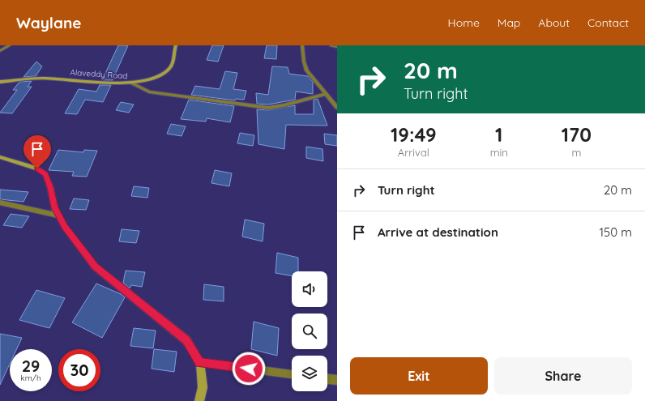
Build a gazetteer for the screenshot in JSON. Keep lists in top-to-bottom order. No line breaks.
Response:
{"streets":{"street":["Alaveddy Road"]},"page":{"header":"Waylane","nav":["Home","Map","About","Contact"],"turn":["20 m","Turn right"],"eta":["19:49","Arrival","1","min","170","m"],"list":[{"name":"Turn right","value":"20 m"},{"name":"Arrive at destination","value":"150 m"}],"speed":"29 km/h","limit":"30","buttons":["Exit","Share"]}}
